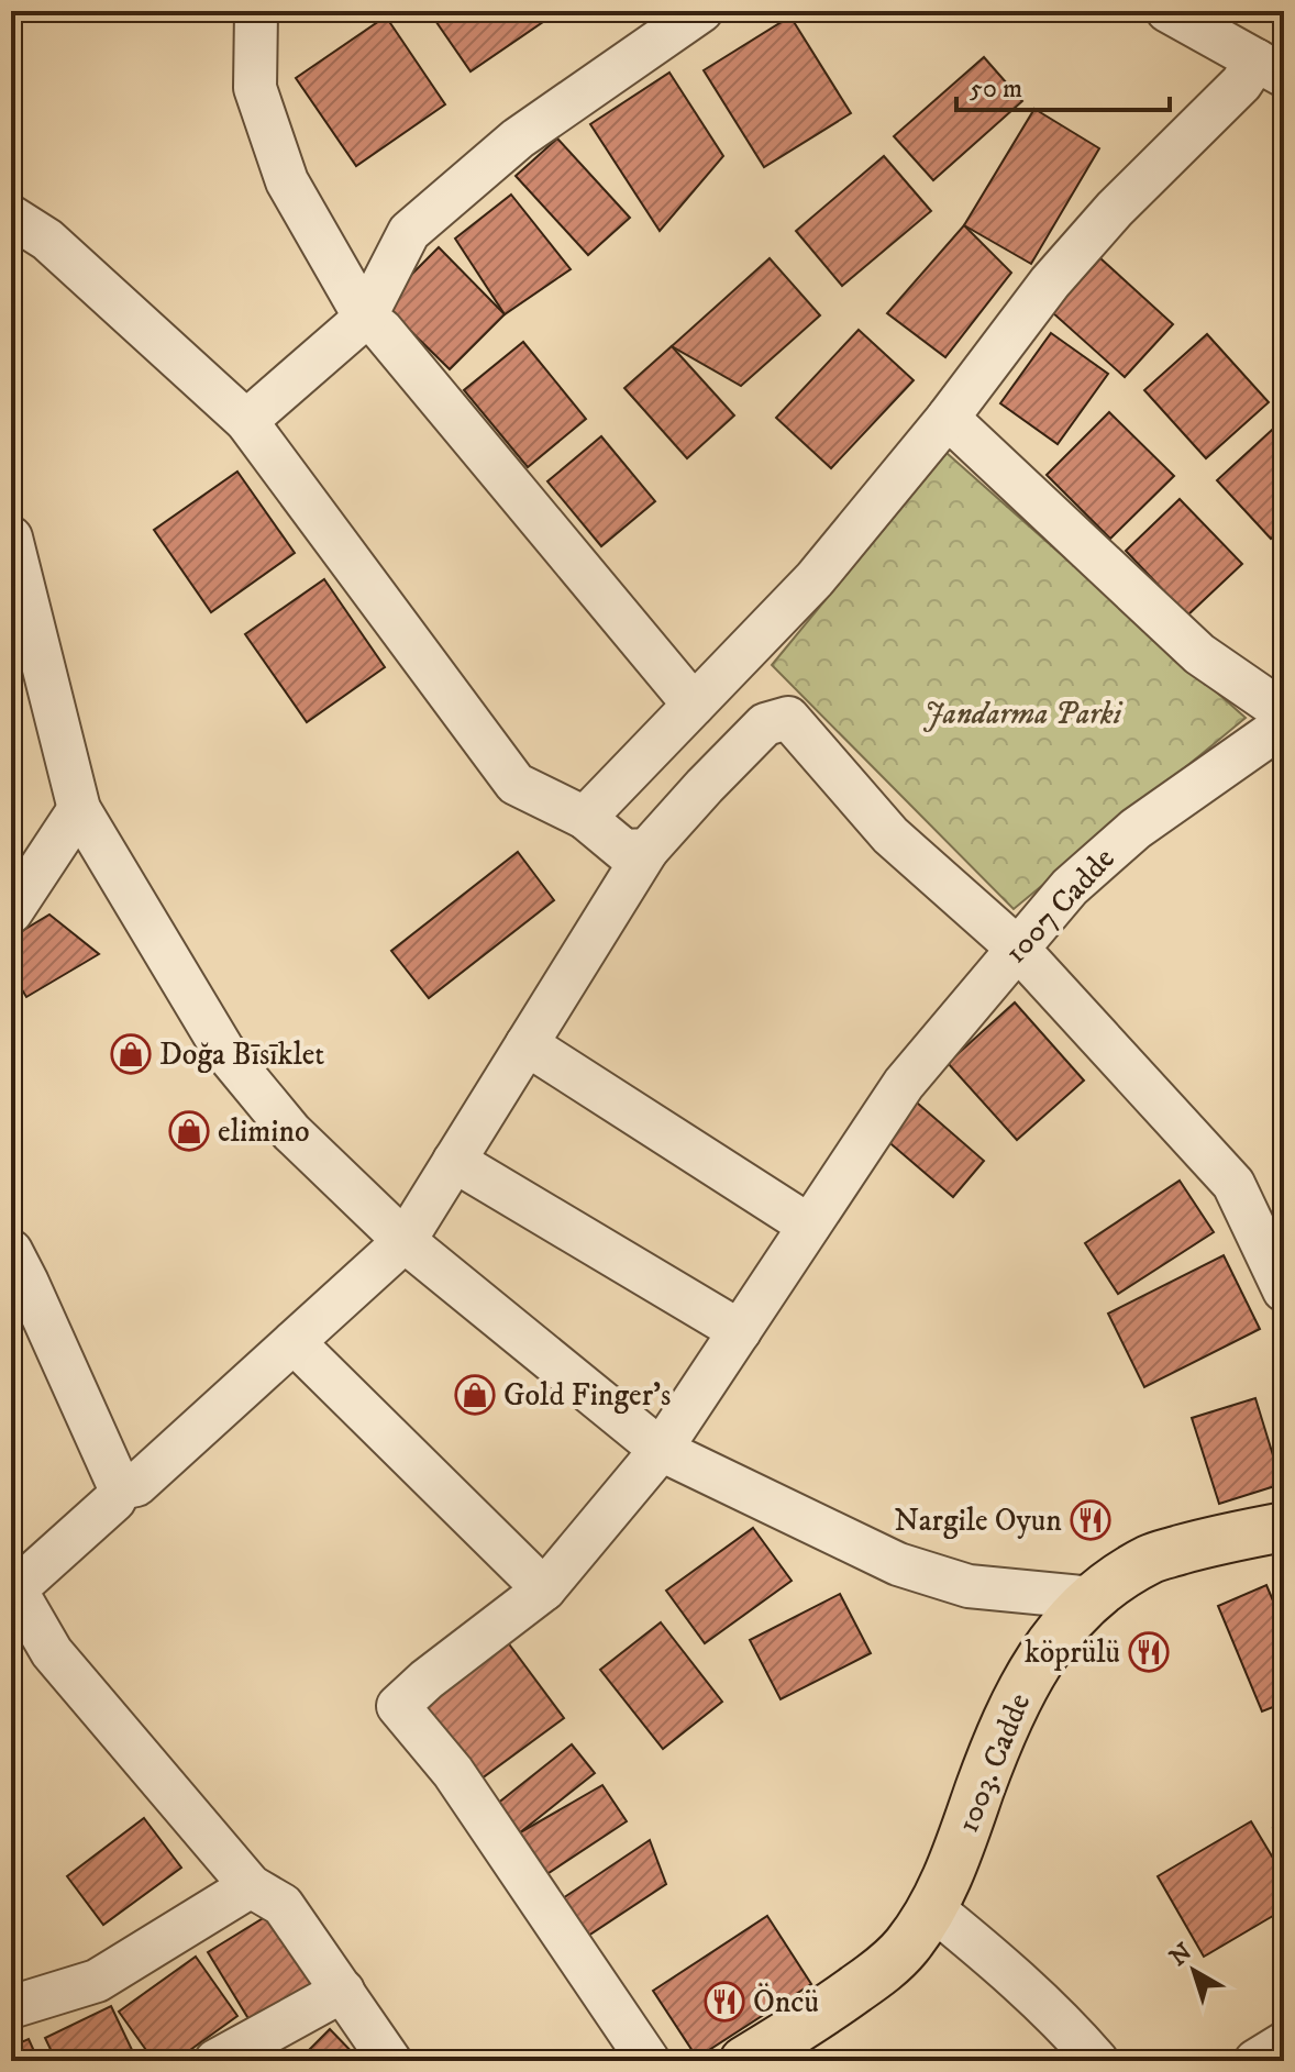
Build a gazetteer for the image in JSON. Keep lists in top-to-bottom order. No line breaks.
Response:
{"streets":{"main road":["1003. Cadde"],"street":["1007 Cadde"]},"parks":["Jandarma Parki"],"places":{"shop":["Doğa Bīsīklet","elimino","Gold Finger’s"],"restaurant":["Nargile Oyun","köprülü","Öncü"]},"scale_bar":"50 m","north":"top left"}
